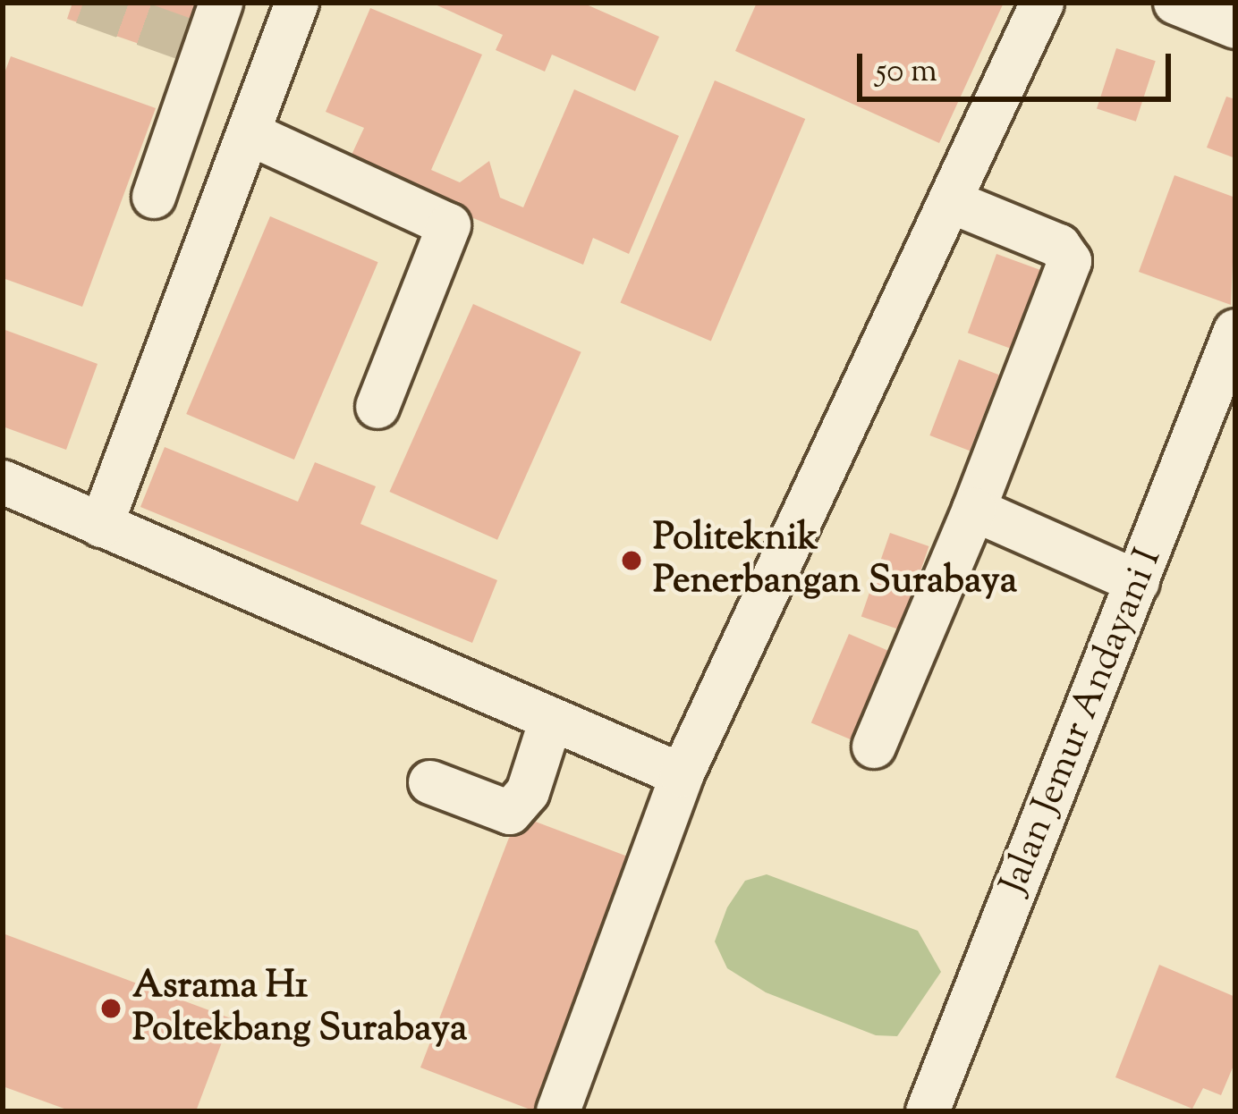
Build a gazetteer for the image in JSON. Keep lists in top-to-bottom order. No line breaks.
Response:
{"streets":{"street":["Jalan Jemur Andayani I"]},"places":["Politeknik Penerbangan Surabaya","Asrama H1 Poltekbang Surabaya"],"scale_bar":"50 m"}
